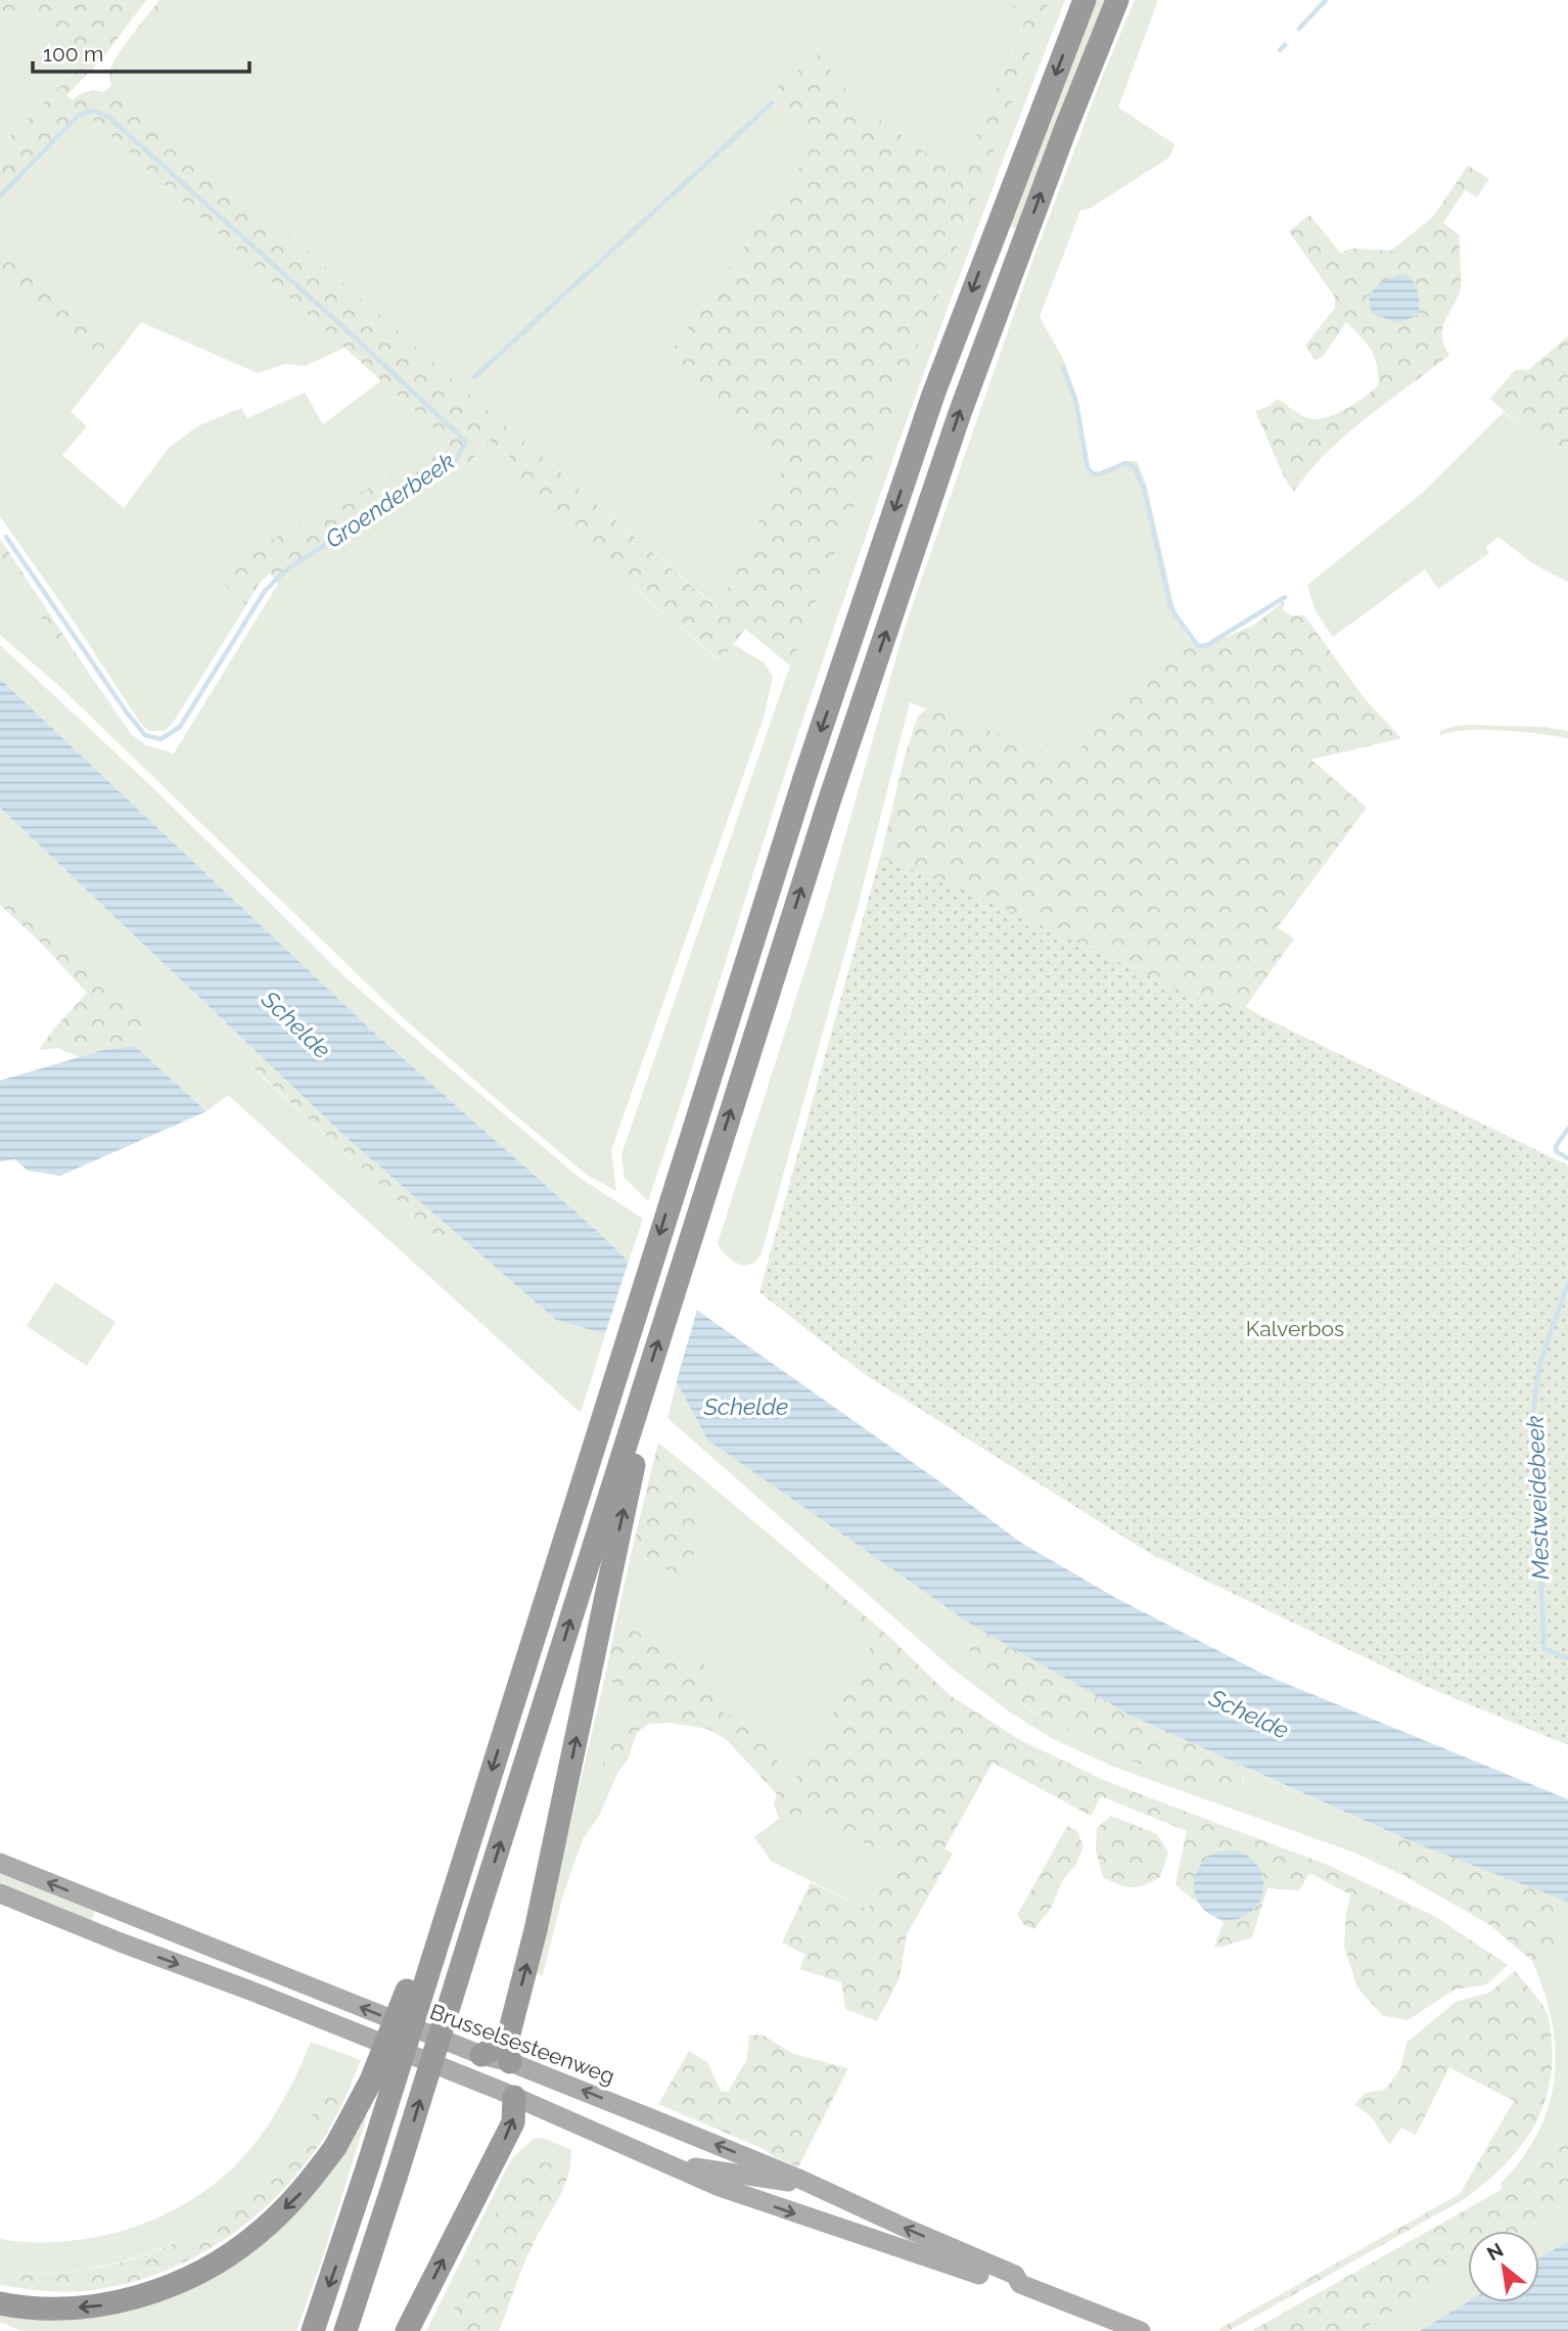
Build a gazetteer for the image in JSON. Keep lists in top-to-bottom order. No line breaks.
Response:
{"streets":{"main road":["Brusselsesteenweg"]},"water":["Groenderbeek","Schelde","Mestweidebeek"],"parks":["Kalverbos"],"scale_bar":"100 m","north":"top left"}
